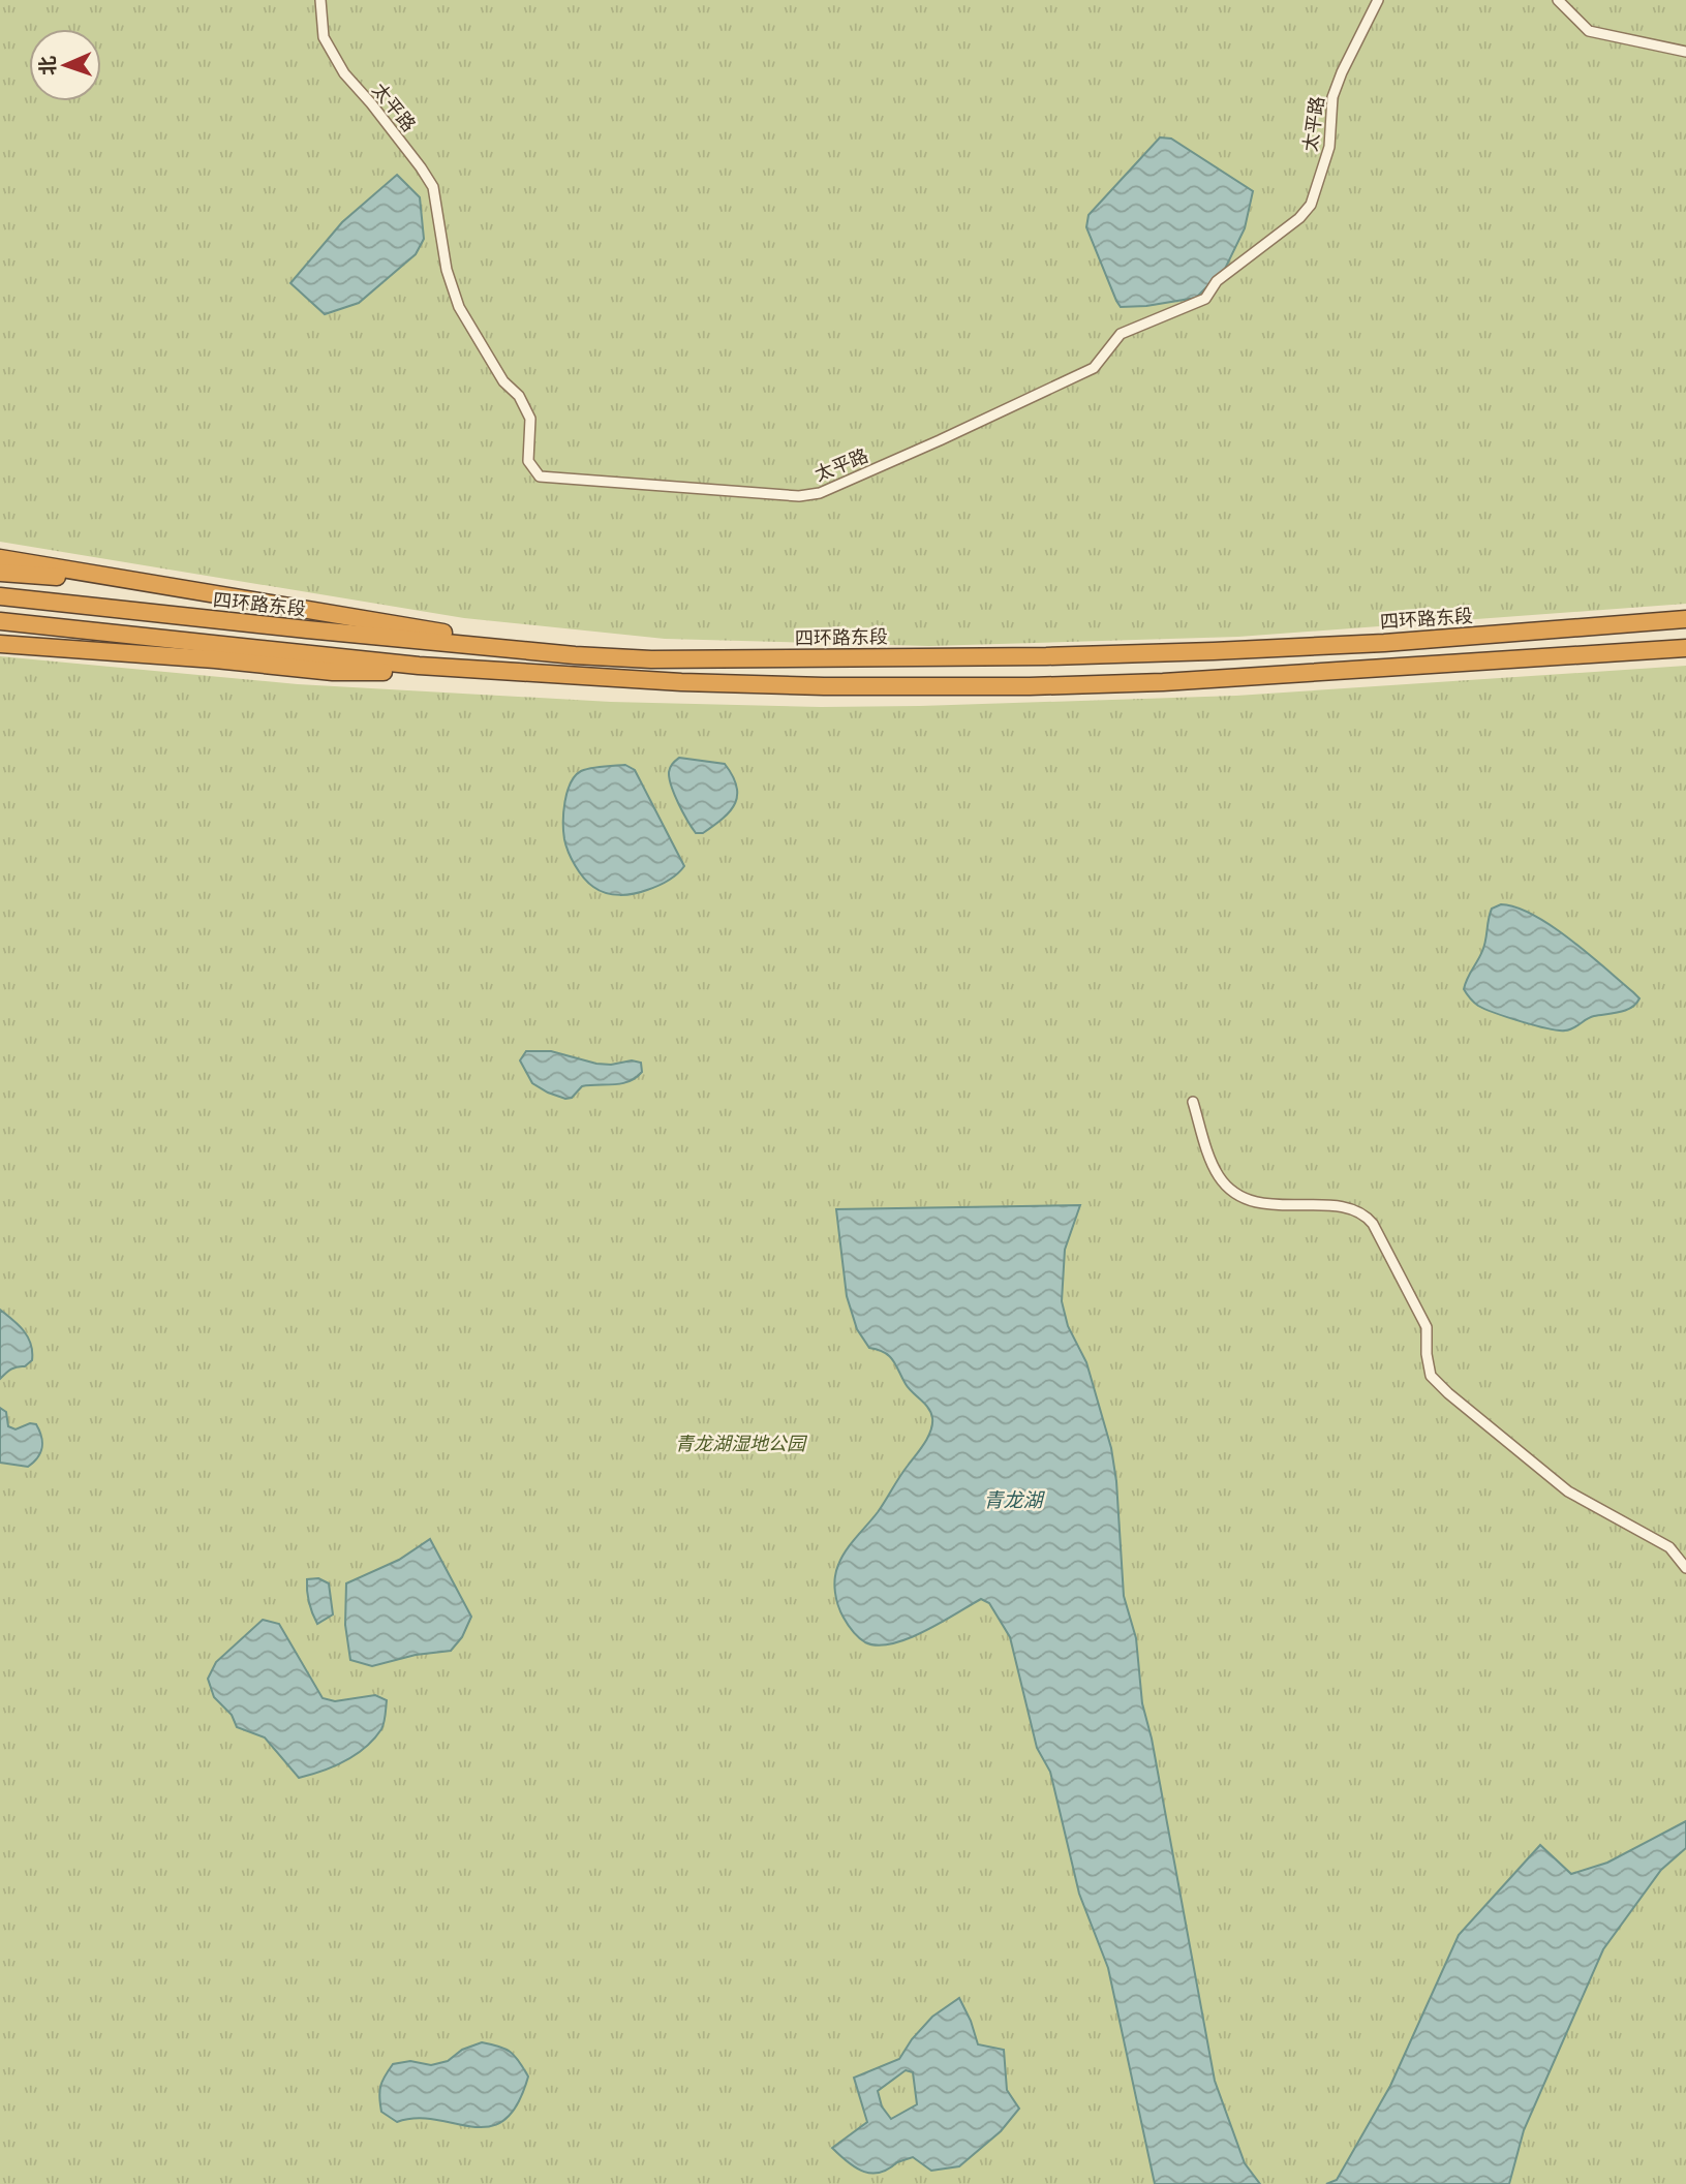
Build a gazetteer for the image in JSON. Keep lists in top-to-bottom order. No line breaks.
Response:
{"streets":{"highway":["四环路东段"],"street":["太平路"]},"water":["青龙湖"],"parks":["青龙湖湿地公园"],"north":"left"}
